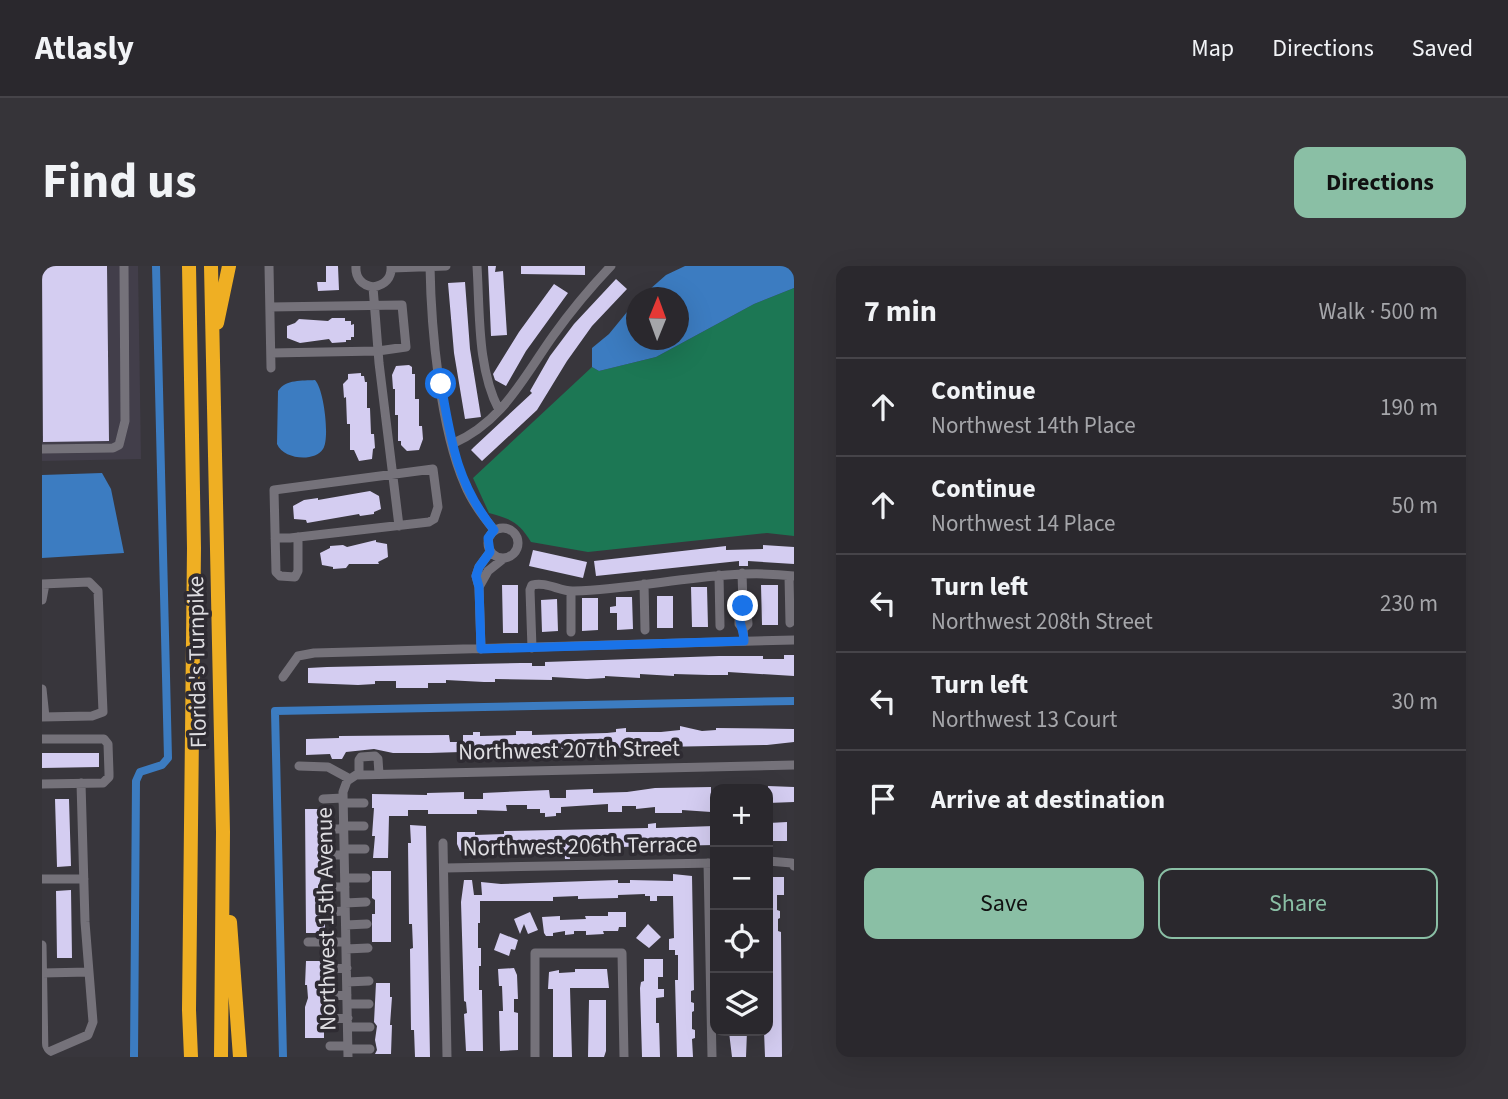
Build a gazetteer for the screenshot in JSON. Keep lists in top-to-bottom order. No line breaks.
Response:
{"streets":{"highway":["Florida's Turnpike"],"street":["Northwest 207th Street","Northwest 206th Terrace","Northwest 15th Avenue"]},"crossings":[["Northwest 207th Street","Northwest 15th Avenue"]],"north":"top","page":{"header":"Atlasly","nav":["Map","Directions","Saved"],"title":"Find us","buttons":["Directions",["Save","Share"]],"heading":["7 min","Walk · 500 m"],"list":[["Continue","Northwest 14th Place","190 m"],["Continue","Northwest 14 Place","50 m"],["Turn left","Northwest 208th Street","230 m"],["Turn left","Northwest 13 Court","30 m"],"Arrive at destination"],"map_buttons":["+","−"]}}
